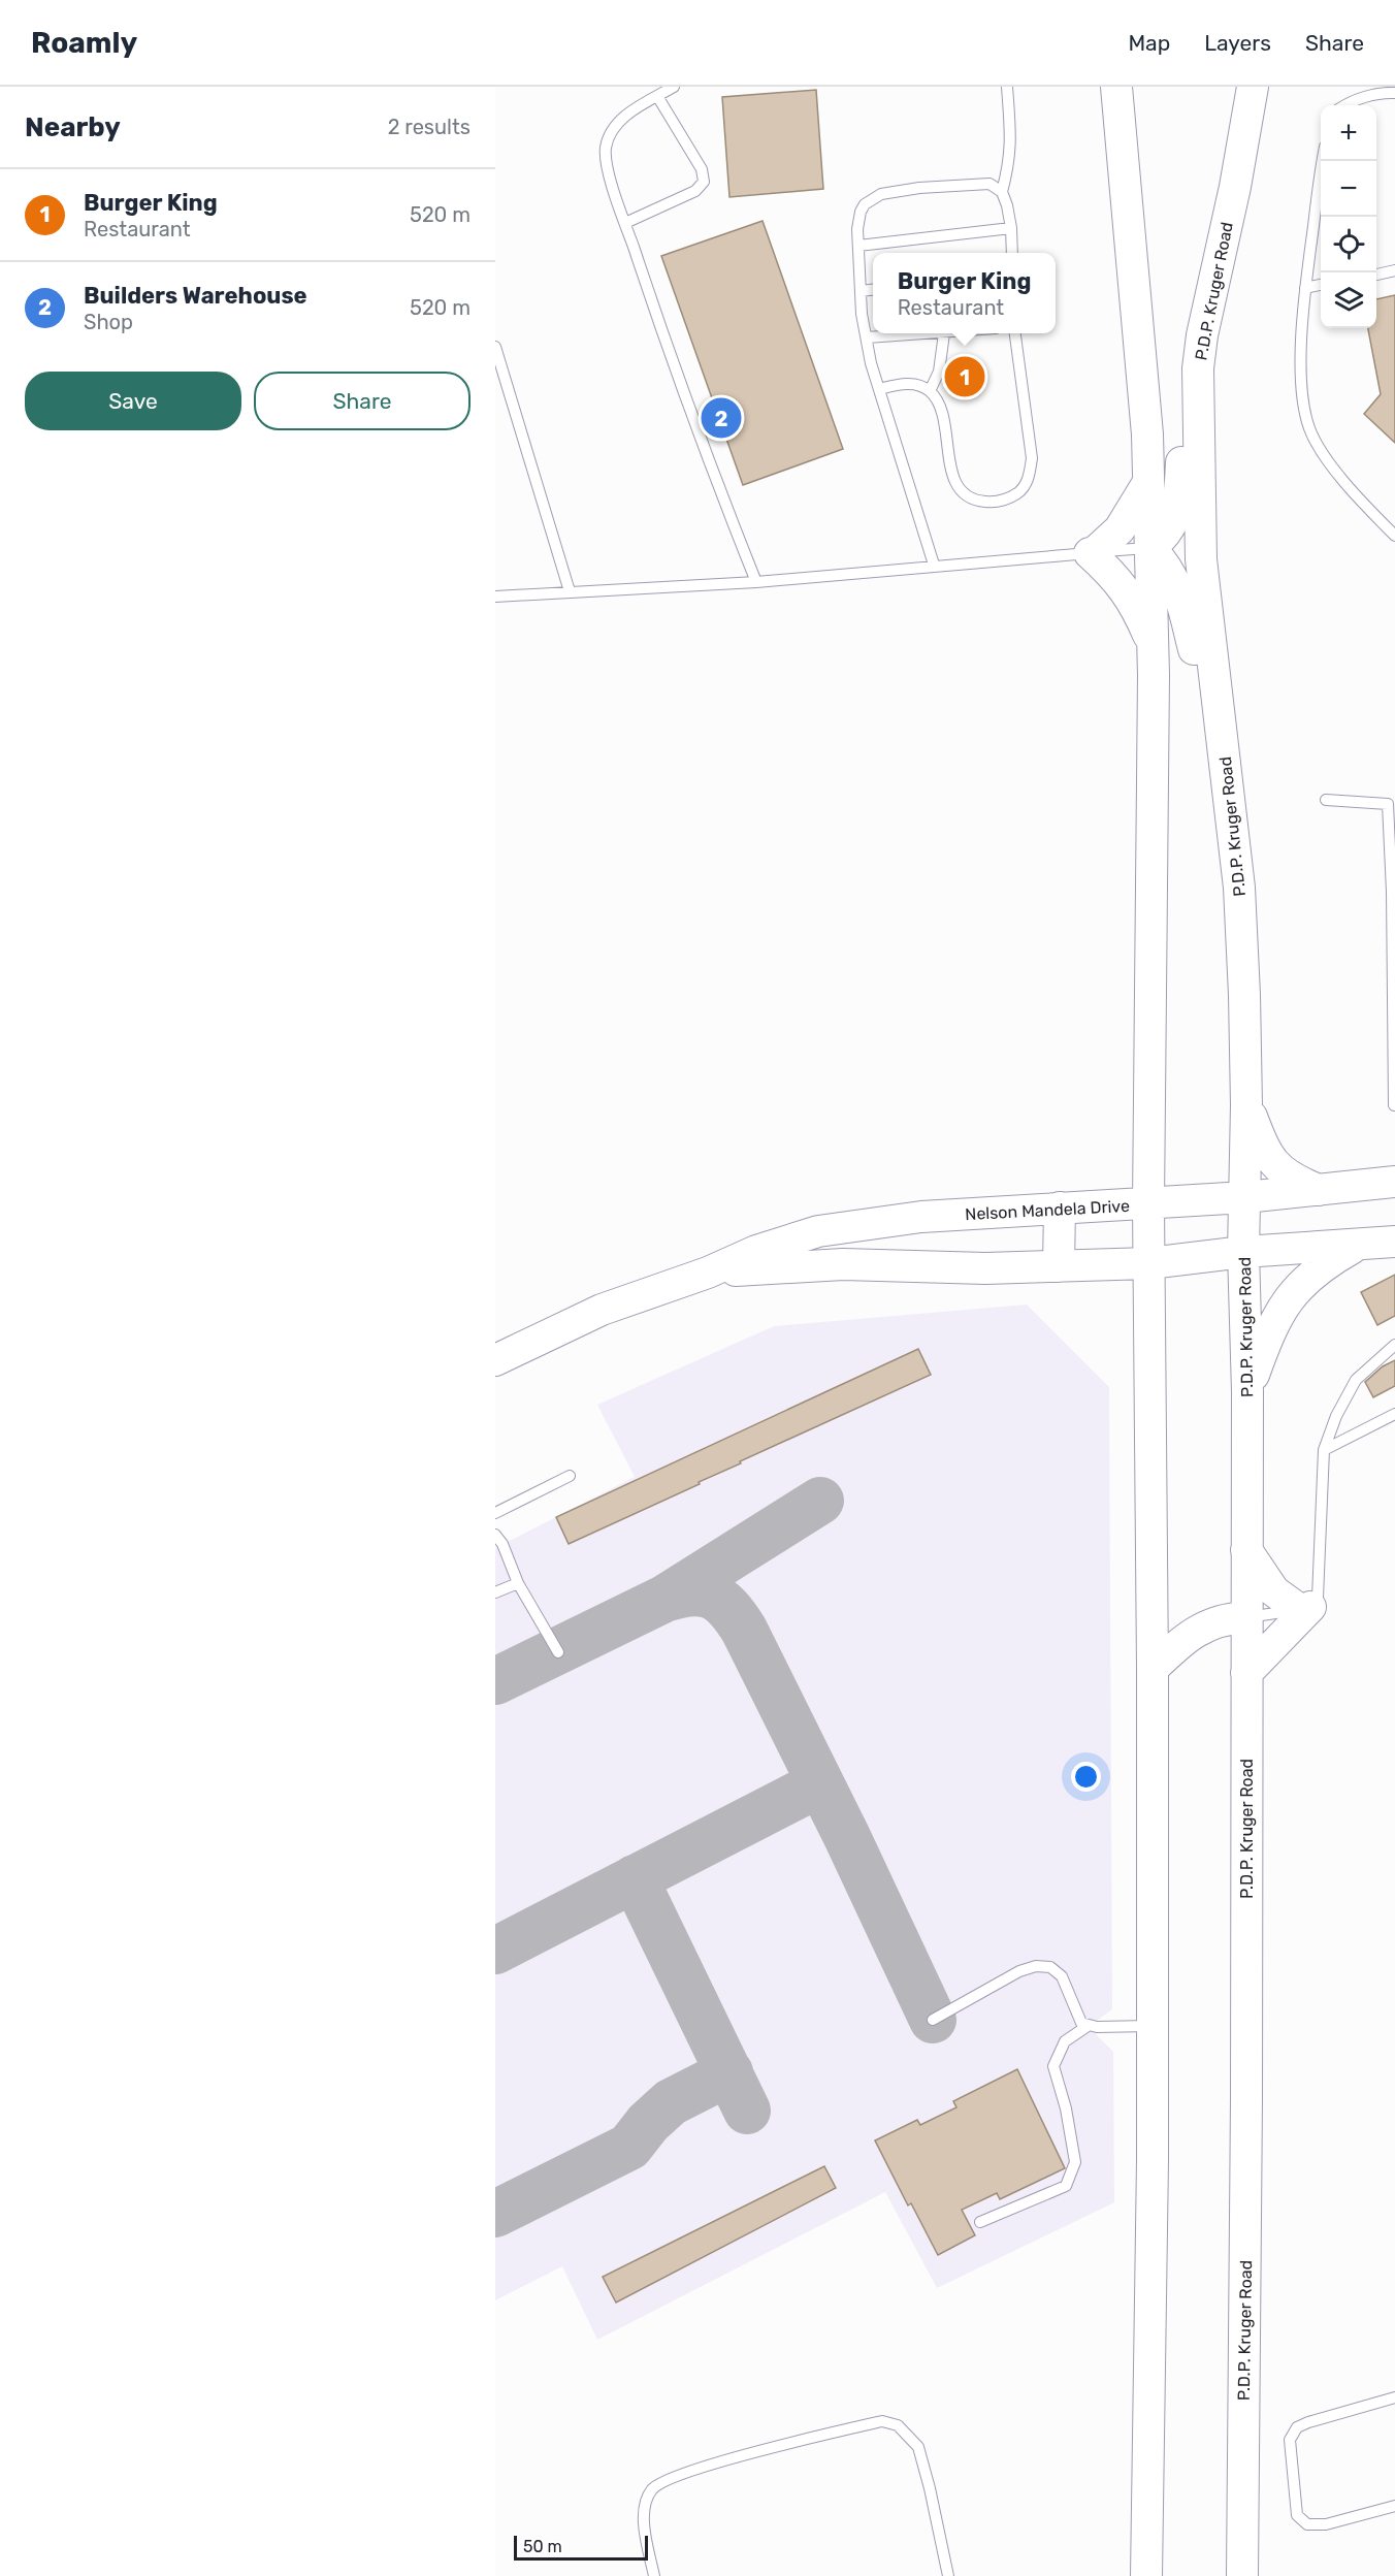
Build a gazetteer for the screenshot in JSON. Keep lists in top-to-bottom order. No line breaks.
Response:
{"streets":{"street":["P.D.P. Kruger Road","Nelson Mandela Drive"]},"crossings":[["P.D.P. Kruger Road","Nelson Mandela Drive"]],"scale_bar":"50 m","page":{"header":"Roamly","nav":["Map","Layers","Share"],"heading":["Nearby","2 results"],"map_buttons":["+","−"],"list":[{"mark":"1","name":"Burger King","note":"Restaurant","value":"520 m"},{"mark":"2","name":"Builders Warehouse","note":"Shop","value":"520 m"}],"popup":["Burger King","Restaurant"],"buttons":["Save","Share"],"pins":["1","2"],"scale":"50 m"}}
